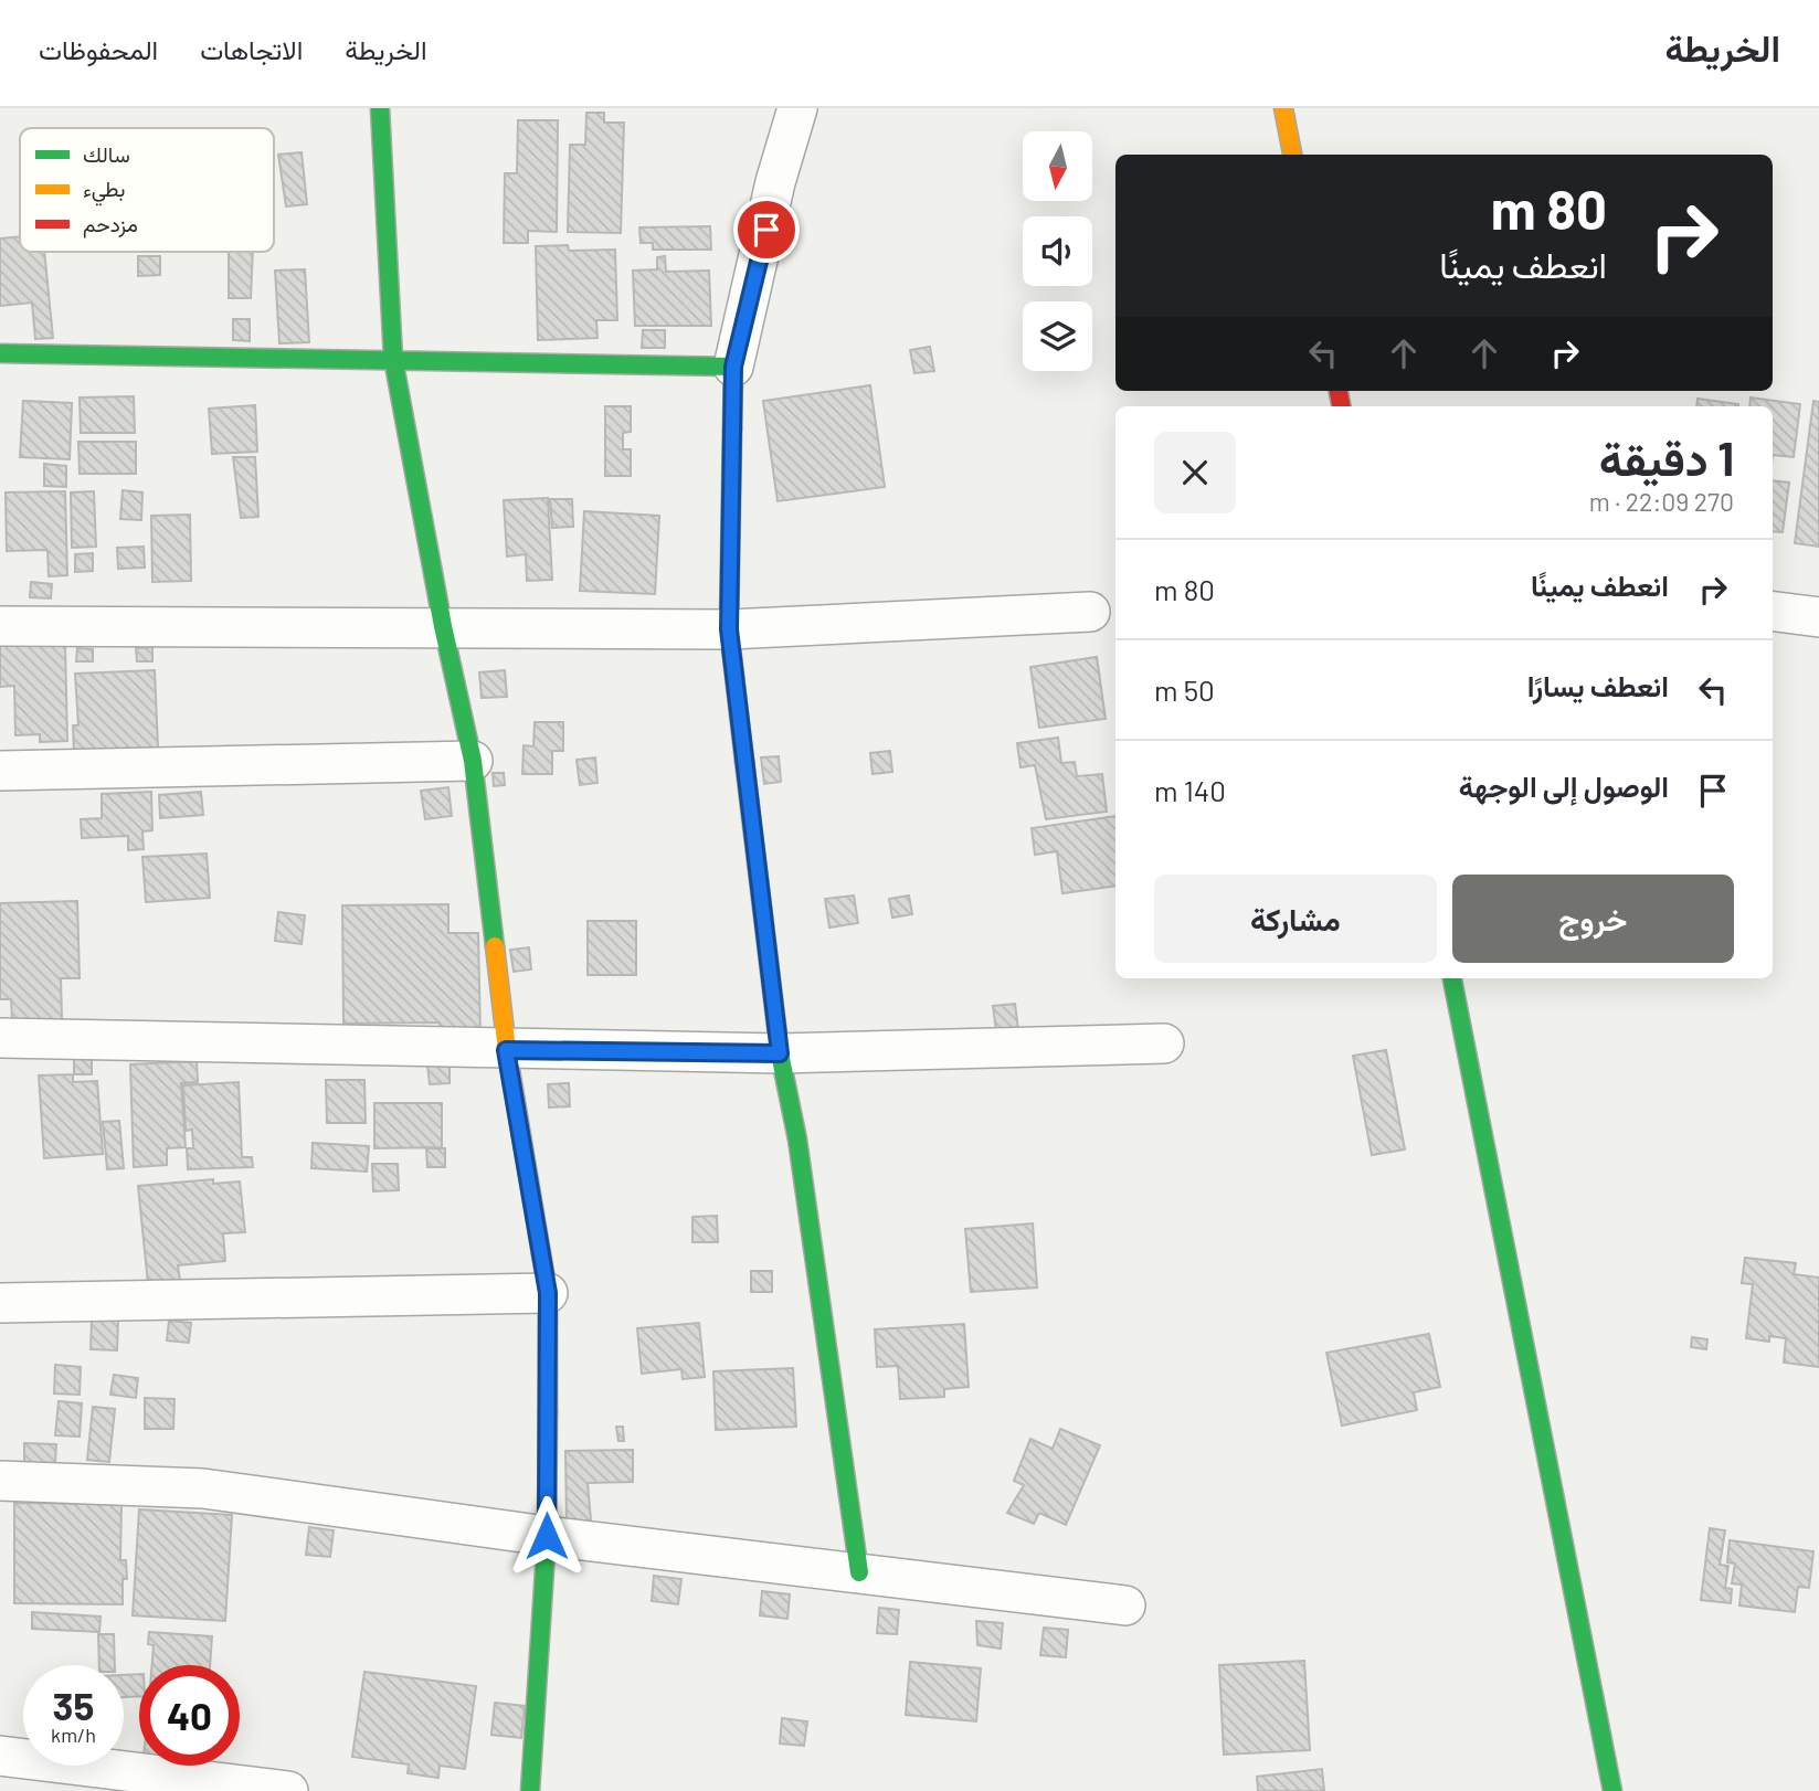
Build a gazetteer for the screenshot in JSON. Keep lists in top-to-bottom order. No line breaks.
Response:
{"legend":["سالك","بطيء","مزدحم"],"north":"bottom","page":{"header":"الخريطة","nav":["الخريطة","الاتجاهات","المحفوظات"],"turn":["80 m","انعطف يمينًا"],"heading":["1 دقيقة","270 m · 22:09"],"list":[{"name":"انعطف يمينًا","value":"80 m"},{"name":"انعطف يسارًا","value":"50 m"},{"name":"الوصول إلى الوجهة","value":"140 m"}],"buttons":["خروج","مشاركة"],"speed":"35 km/h","limit":"40"}}
